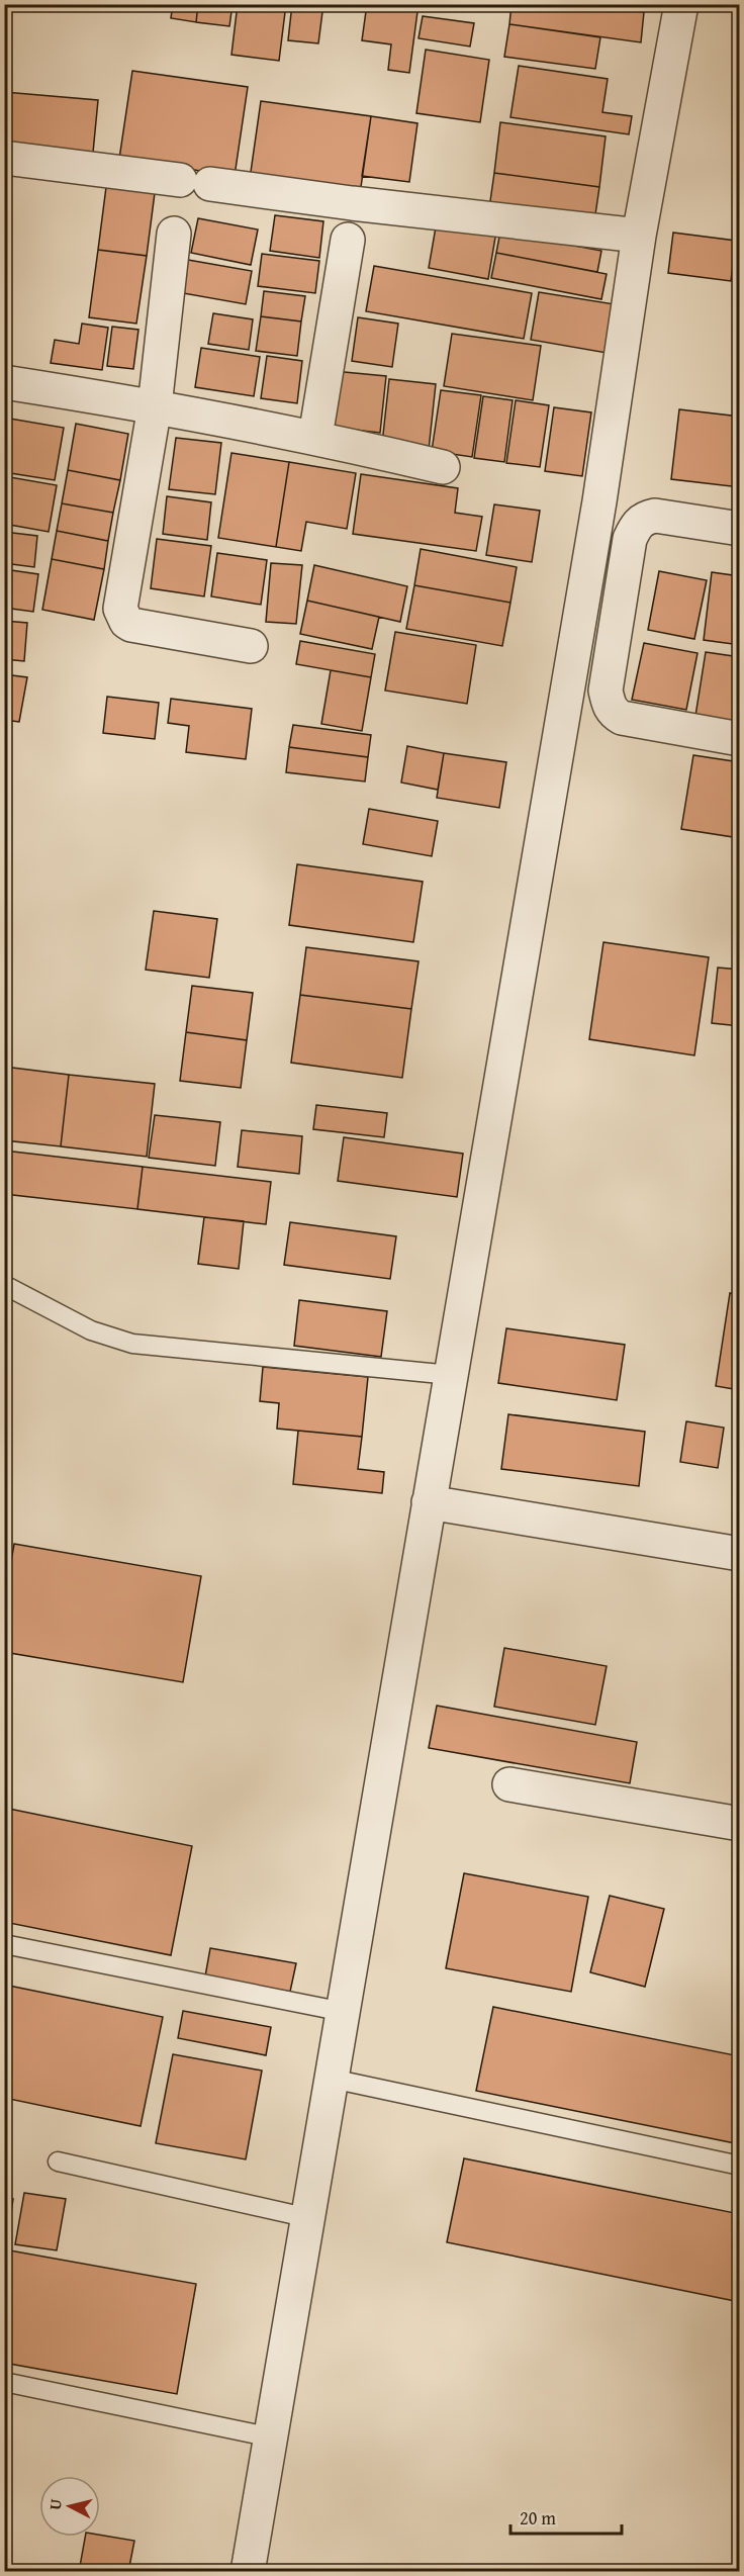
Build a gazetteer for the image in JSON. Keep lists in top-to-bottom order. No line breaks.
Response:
{"scale_bar":"20 m","north":"left"}
